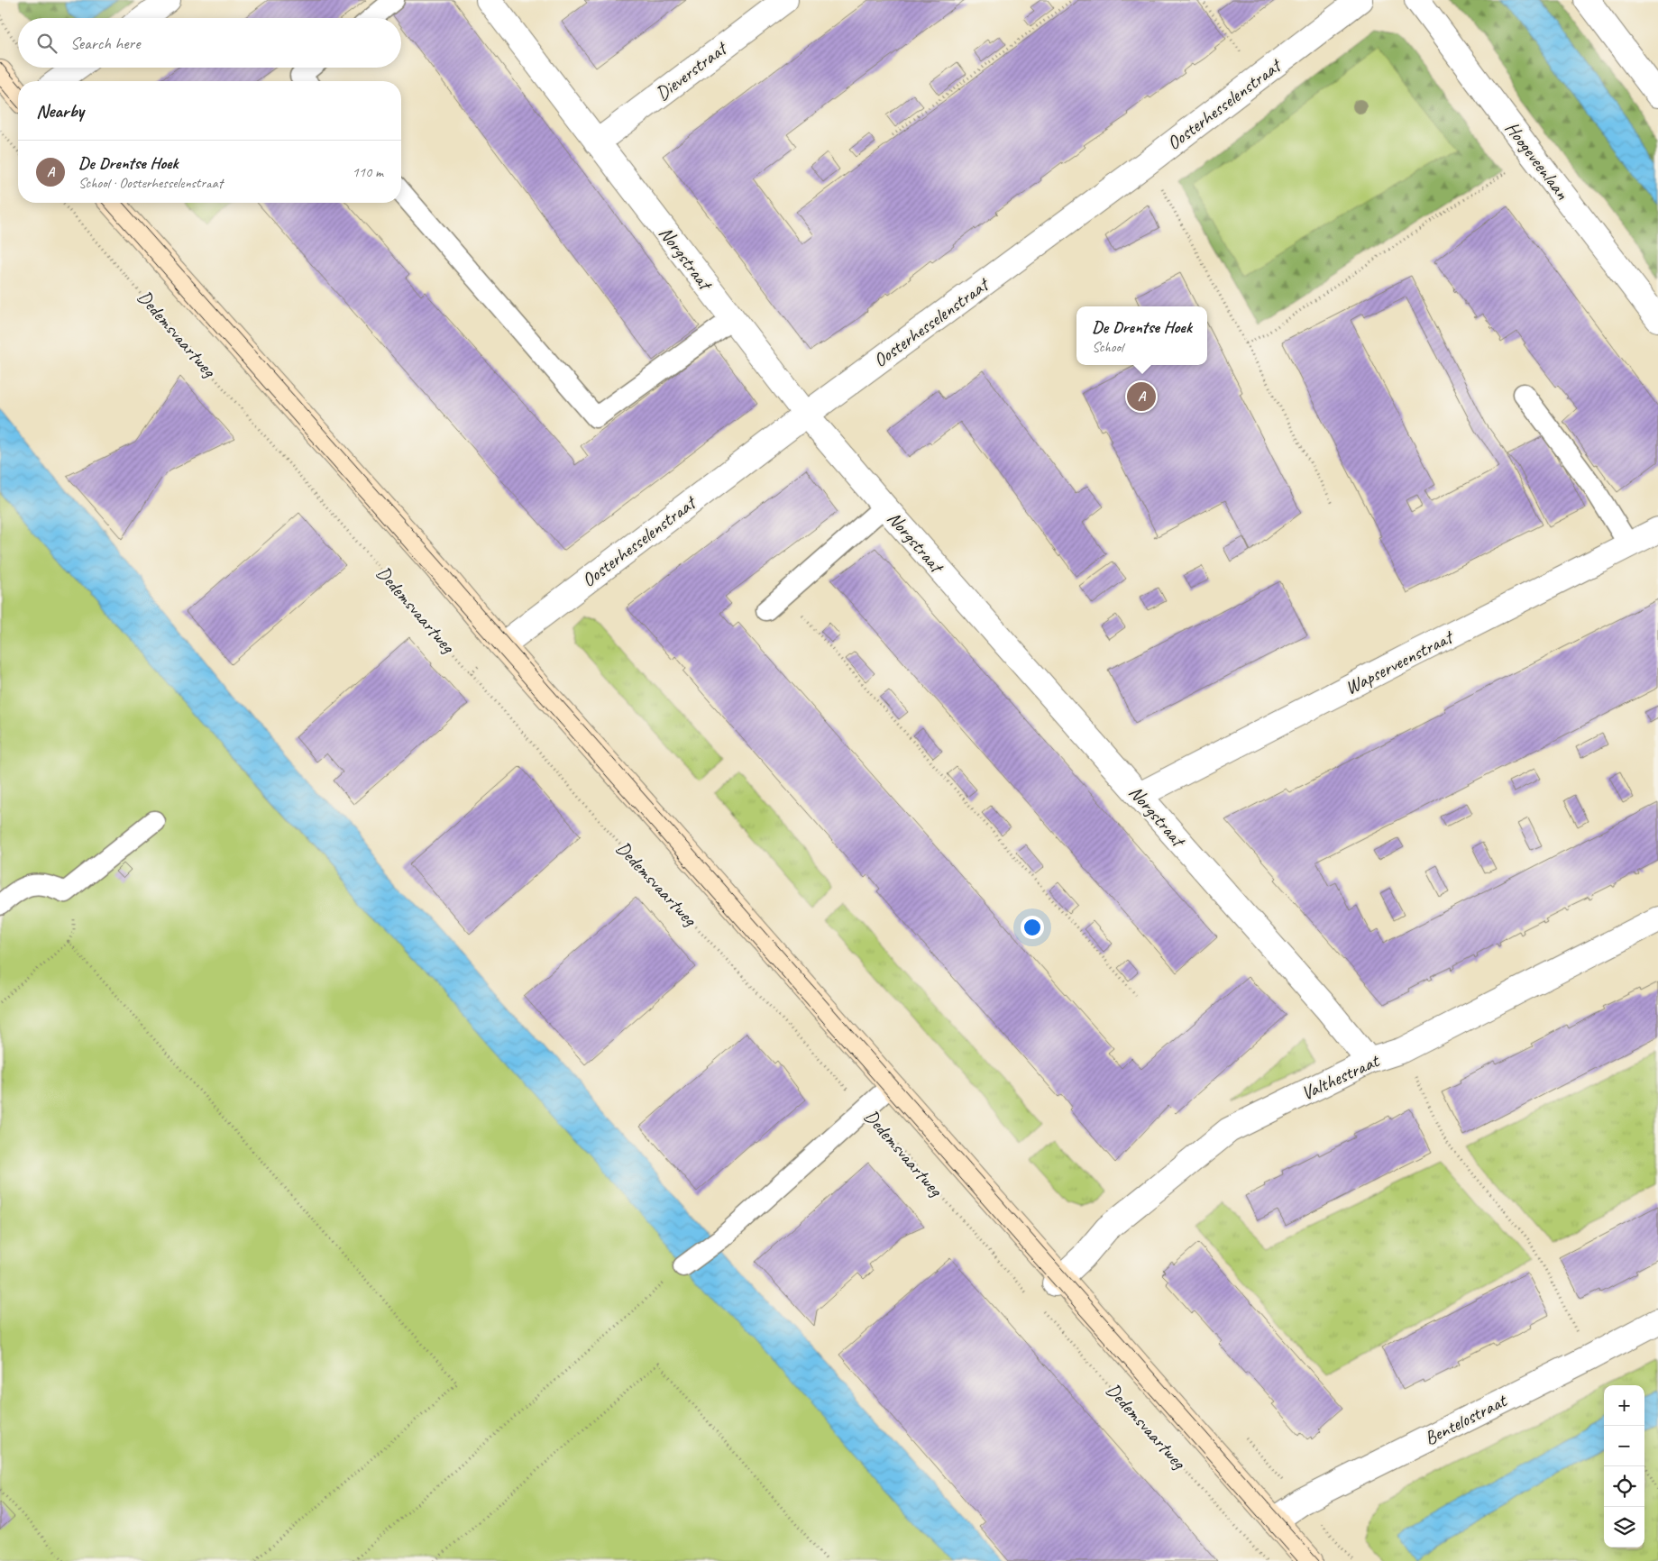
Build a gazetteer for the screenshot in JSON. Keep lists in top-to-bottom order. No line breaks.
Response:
{"streets":{"street":["Dieverstraat","Oosterhesselenstraat","Hoogeveenlaan","Norgstraat","Dedemsvaartweg","Wapserveenstraat","Valthestraat","Bentelostraat"]},"crossings":[["Dieverstraat","Norgstraat"],["Oosterhesselenstraat","Norgstraat"],["Oosterhesselenstraat","Dedemsvaartweg"],["Norgstraat","Wapserveenstraat"],["Norgstraat","Valthestraat"],["Dedemsvaartweg","Valthestraat"],["Dedemsvaartweg","Bentelostraat"]],"page":{"search":"Search here","heading":"Nearby","list":[{"mark":"A","name":"De Drentse Hoek","note":"School · Oosterhesselenstraat","value":"110 m"}],"popup":["De Drentse Hoek","School"],"pins":"A","map_buttons":["+","−"]}}
